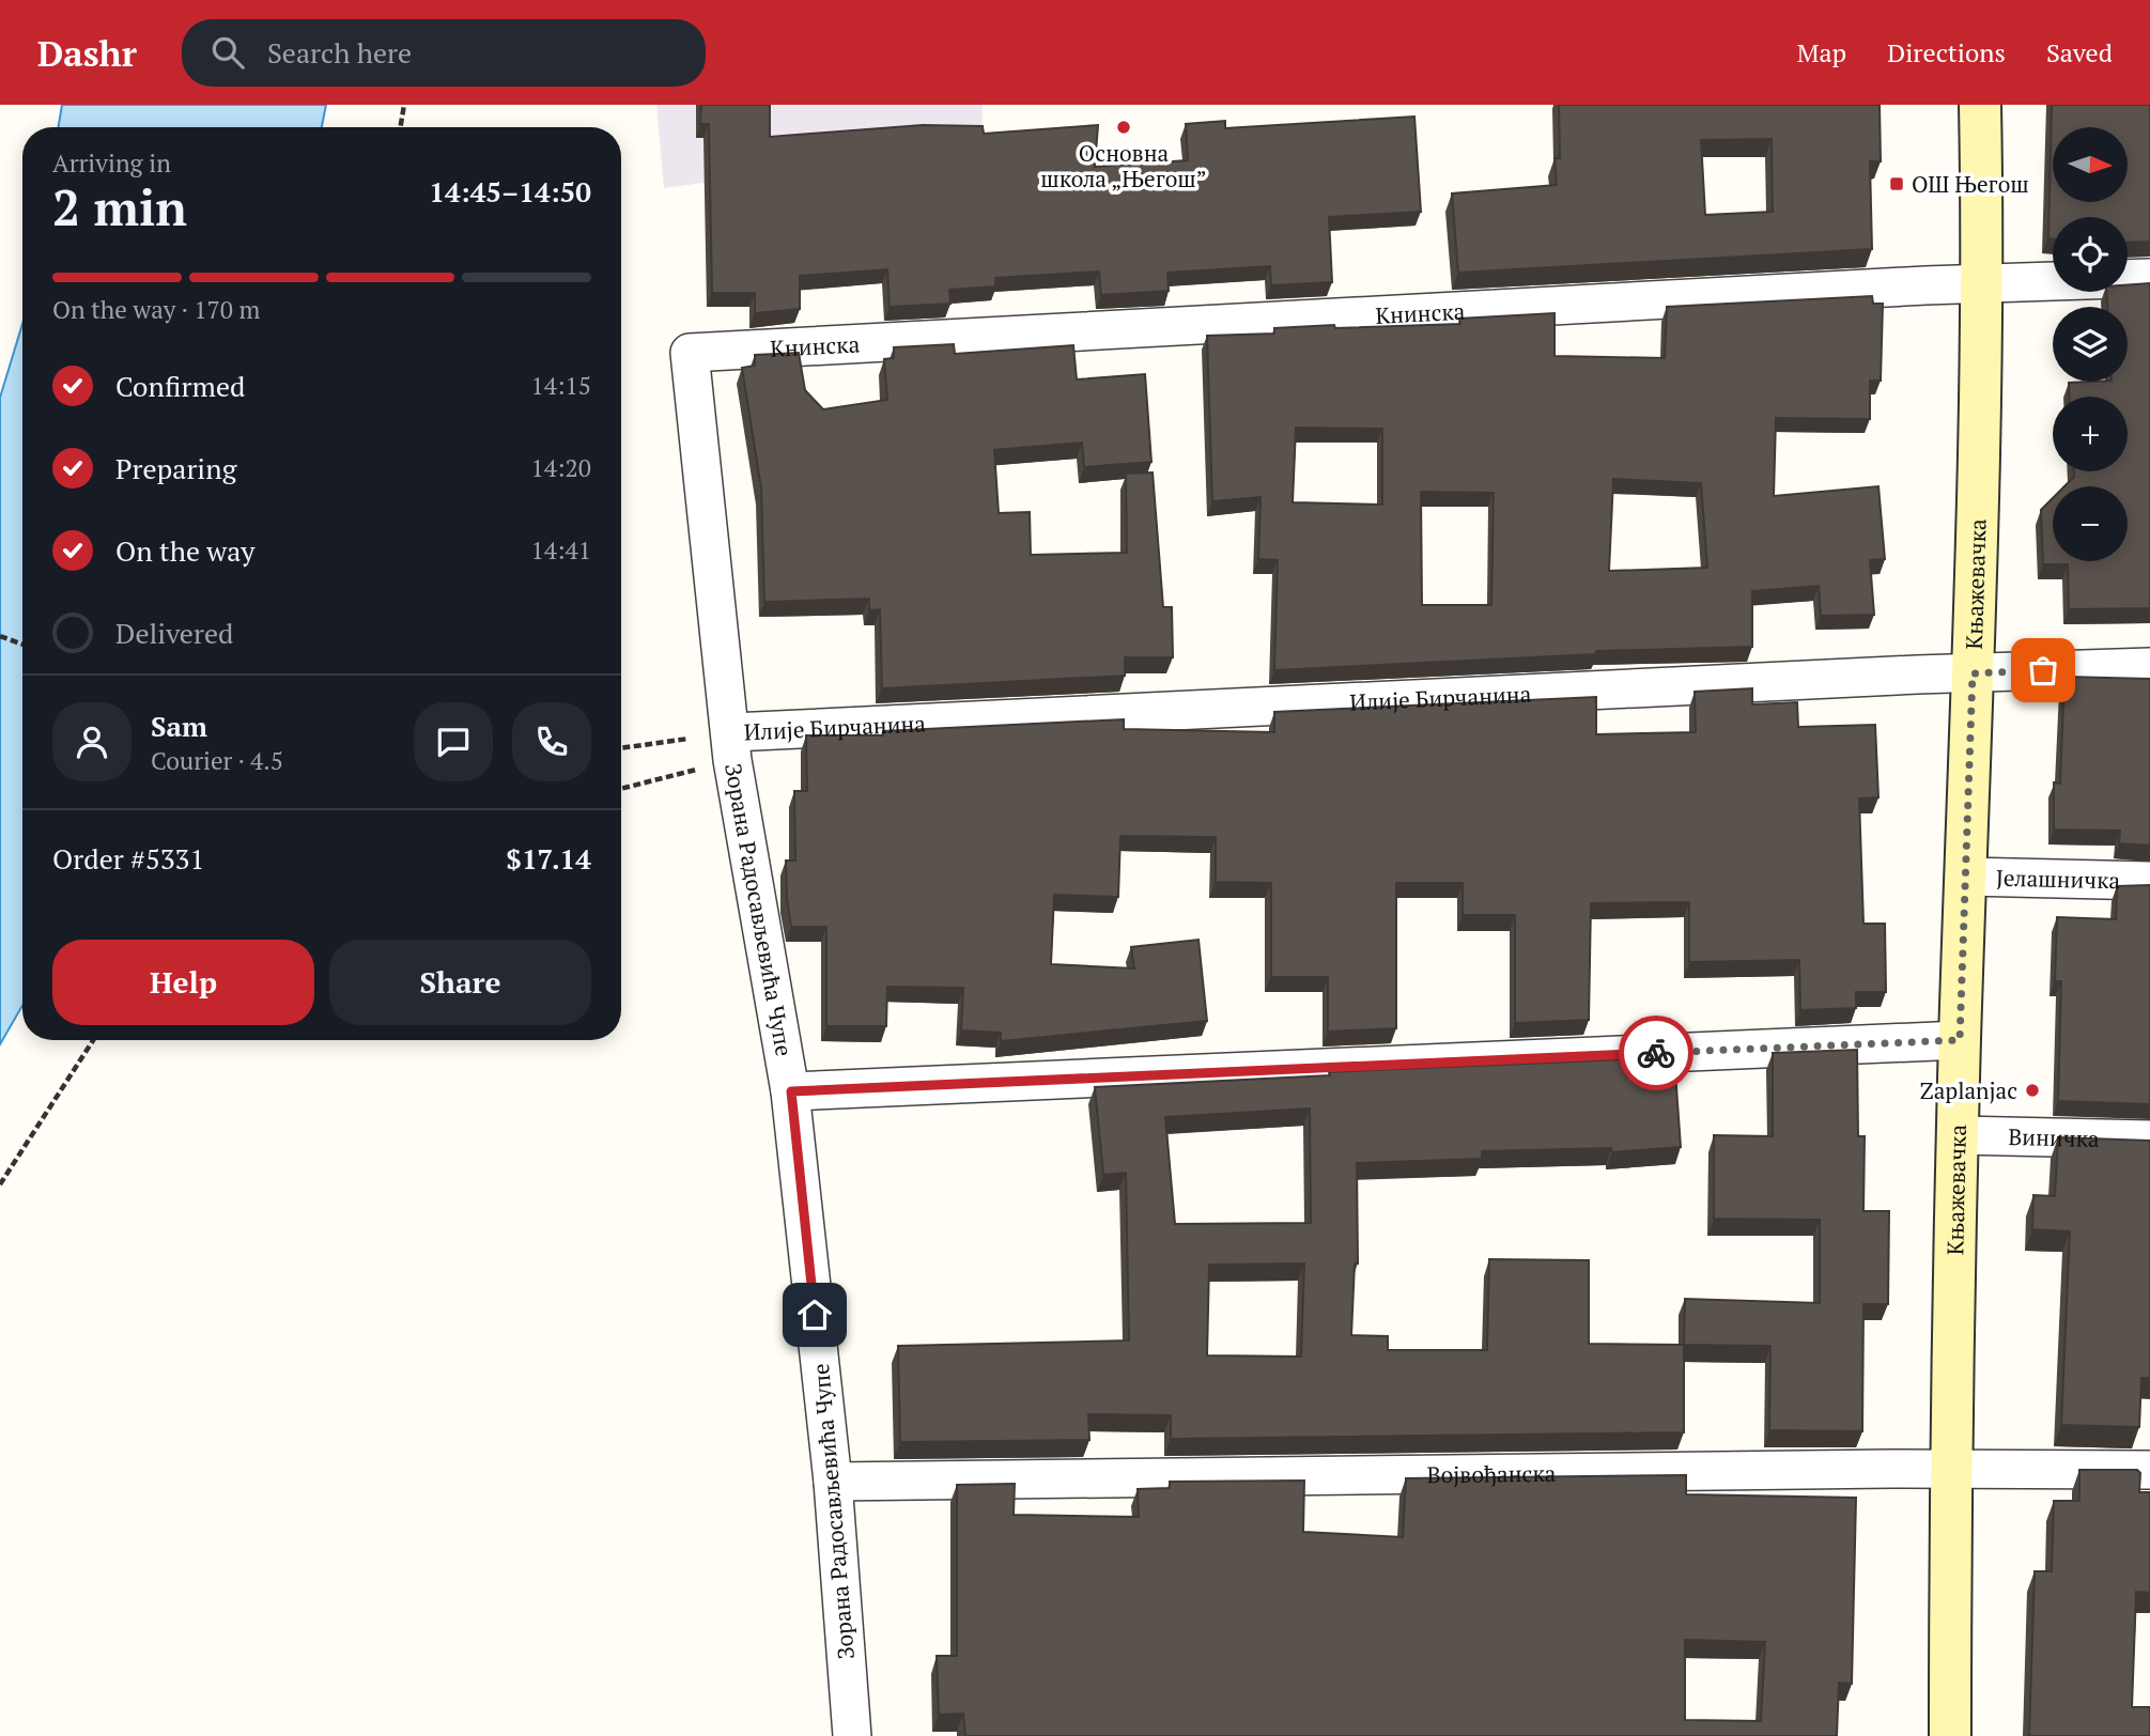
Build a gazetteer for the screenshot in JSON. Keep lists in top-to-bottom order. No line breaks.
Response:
{"streets":{"main road":["Књажевачка"],"street":["Книнска","Илије Бирчанина","Јелашничка","Зорана Радосављевића Чупе","Виничка","Војвођанска"]},"crossings":[["Книнска","Књажевачка"],["Книнска","Зорана Радосављевића Чупе"],["Књажевачка","Илије Бирчанина"],["Књажевачка","Јелашничка"],["Књажевачка","Виничка"],["Књажевачка","Војвођанска"],["Илије Бирчанина","Зорана Радосављевића Чупе"],["Зорана Радосављевића Чупе","Војвођанска"]],"places":{"other":["Основна школа „Његош”","Zaplanjac"],"transit":["ОШ Његош"]},"north":"right","page":{"header":"Dashr","search":"Search here","nav":["Map","Directions","Saved"],"map_buttons":["+","−"],"heading":["2 min","Arriving in","14:45–14:50"],"panel":["Sam","Courier · 4.5","Order #5331","$17.14"],"bar":"On the way · 170 m","list":[["Confirmed","14:15"],["Preparing","14:20"],["On the way","14:41"],"Delivered"],"buttons":["Help","Share"]}}
